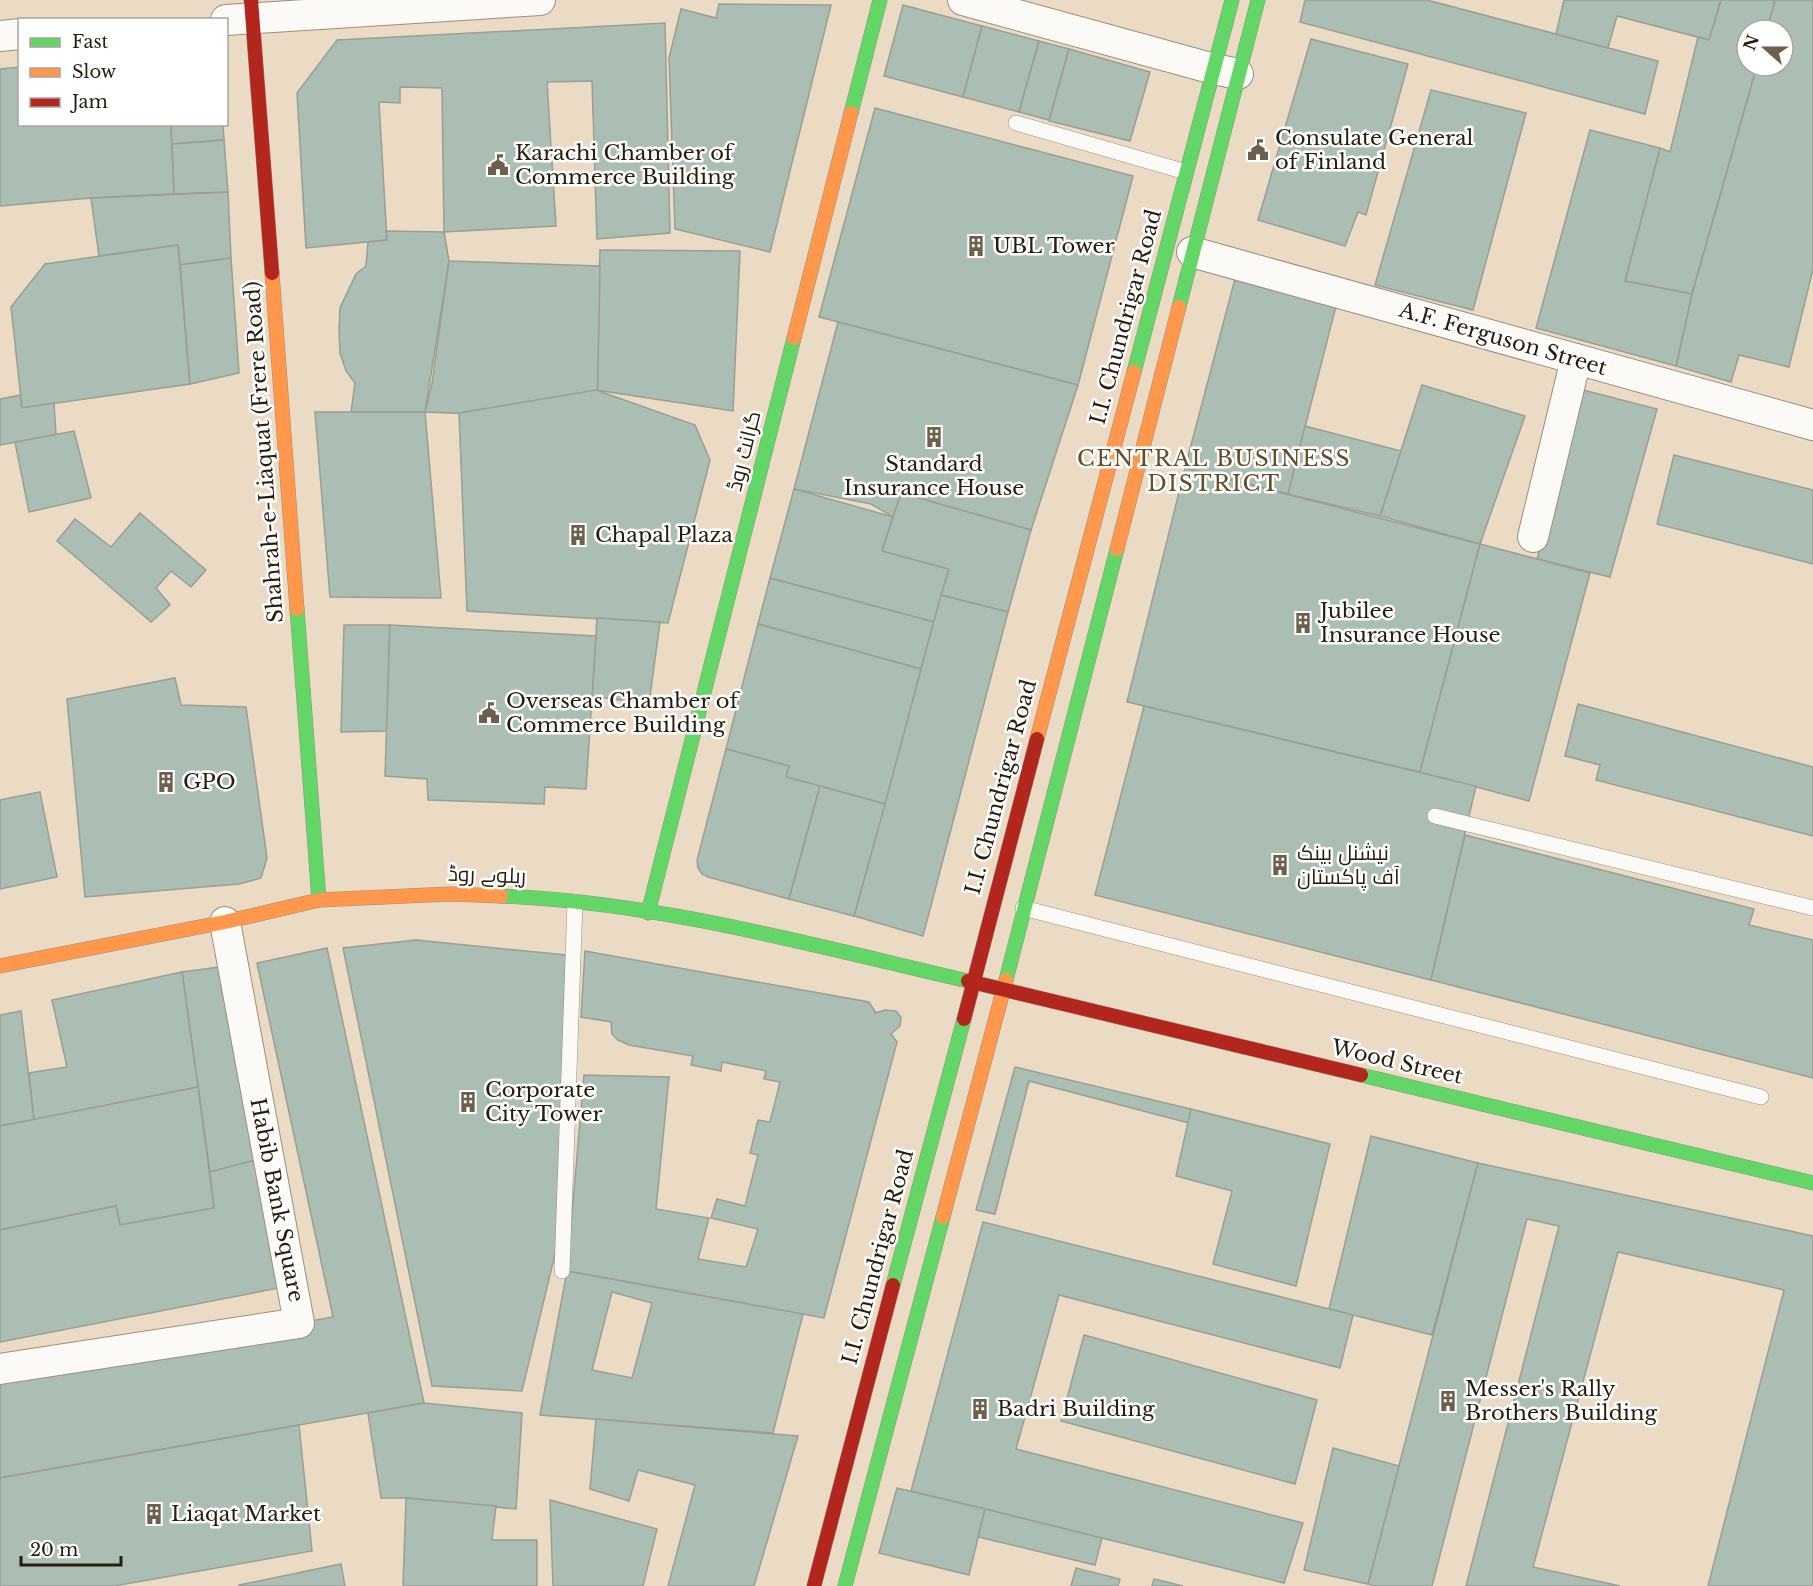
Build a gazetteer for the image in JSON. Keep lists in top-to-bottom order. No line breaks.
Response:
{"streets":{"main road":["I.I. Chundrigar Road","گرانٹ روڈ","Shahrah-e-Liaquat (Frere Road)","ریلوے روڈ","Wood Street"],"street":["A.F. Ferguson Street","Habib Bank Square"]},"crossings":[["I.I. Chundrigar Road","A.F. Ferguson Street"],["I.I. Chundrigar Road","ریلوے روڈ"],["I.I. Chundrigar Road","Wood Street"],["گرانٹ روڈ","ریلوے روڈ"],["Shahrah-e-Liaquat (Frere Road)","ریلوے روڈ"],["ریلوے روڈ","Wood Street"],["ریلوے روڈ","Habib Bank Square"]],"districts":["CENTRAL BUSINESS DISTRICT"],"places":{"public building":["Consulate General of Finland","Karachi Chamber of Commerce Building","Overseas Chamber of Commerce Building"],"building":["UBL Tower","Standard Insurance House","Chapal Plaza","Jubilee Insurance House","GPO","نیشنل بینک آف پاکستان","Corporate City Tower","Messer's Rally Brothers Building","Badri Building","Liaqat Market"]},"legend":["Fast","Slow","Jam"],"scale_bar":"20 m","north":"left"}
